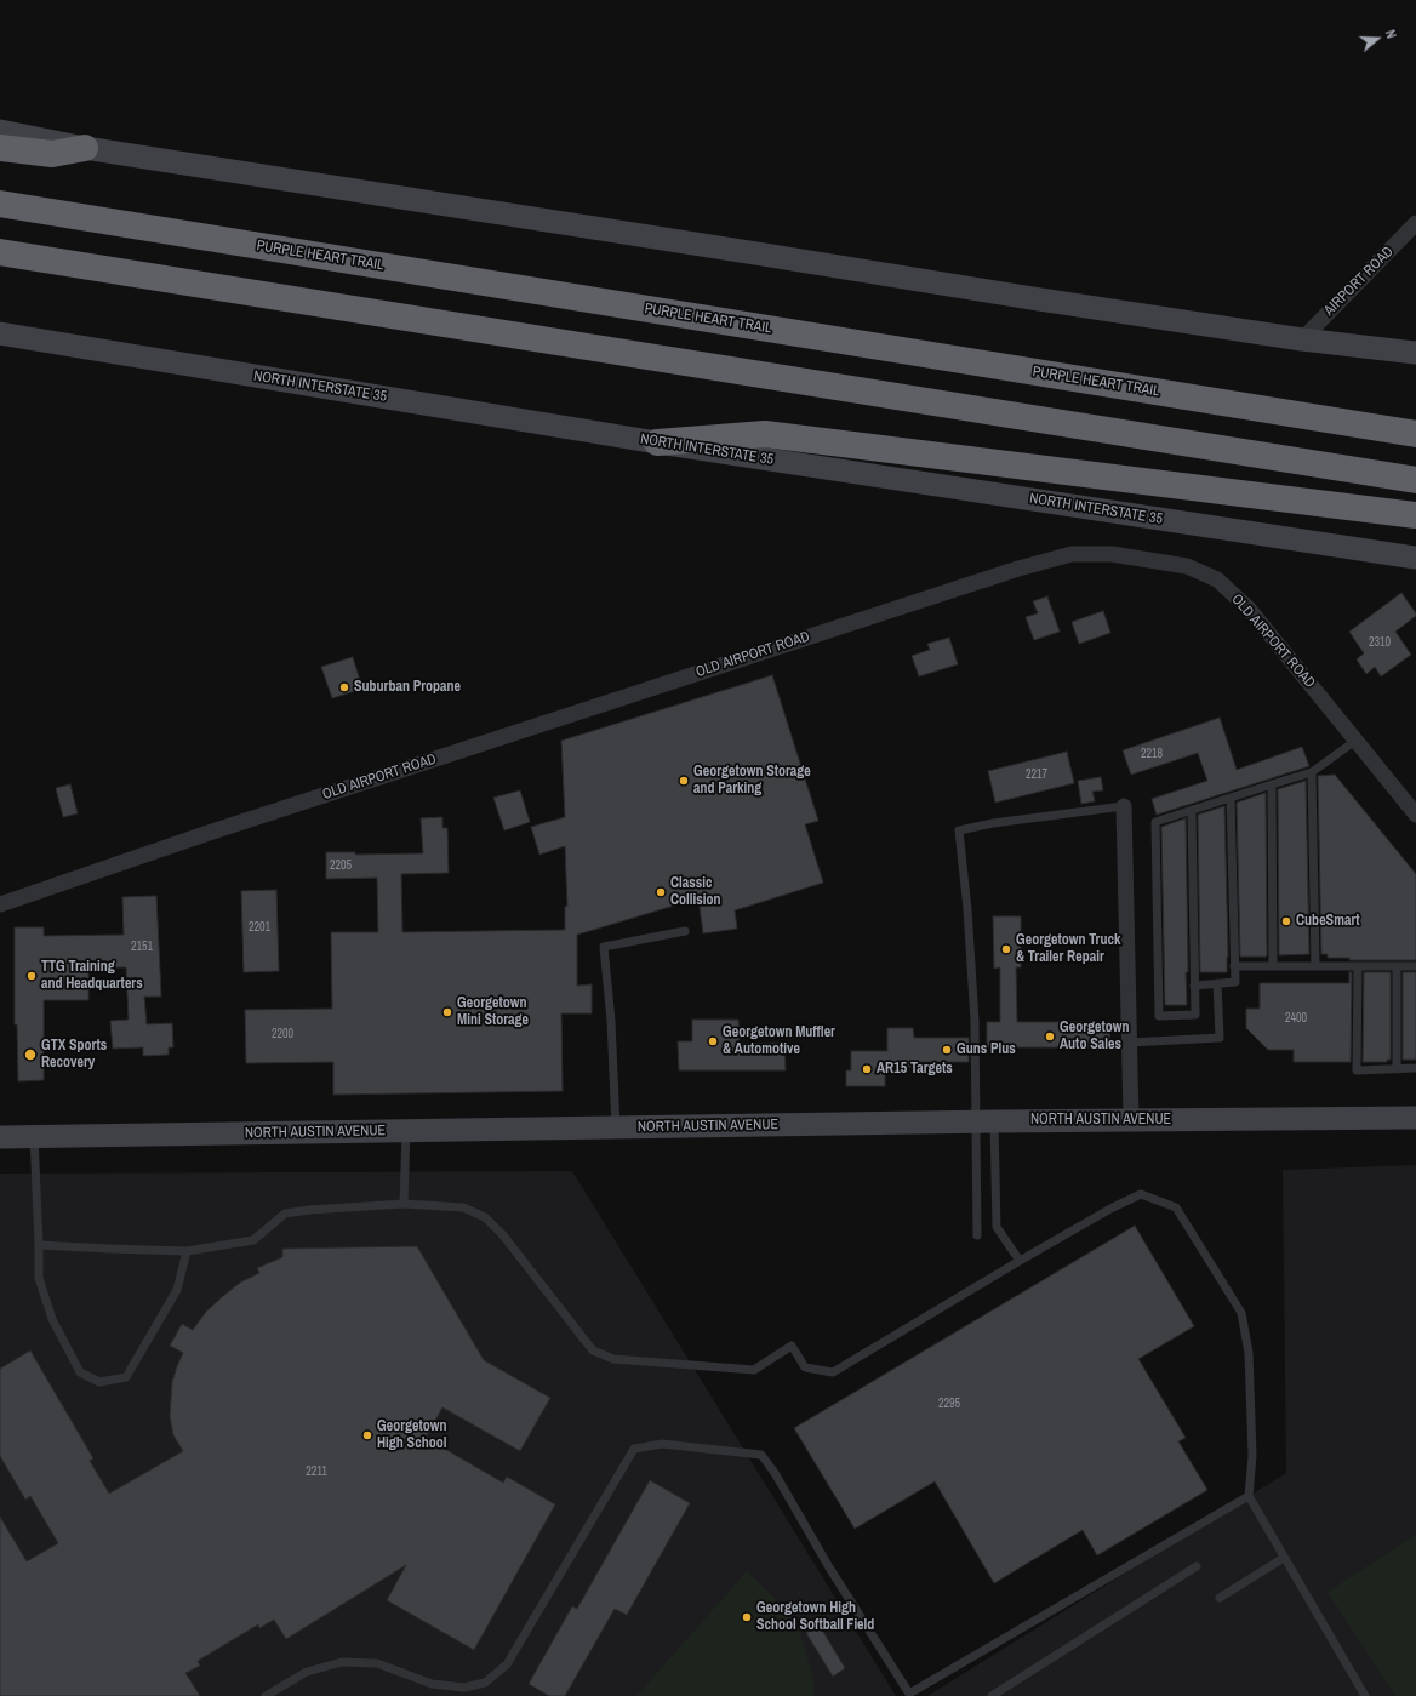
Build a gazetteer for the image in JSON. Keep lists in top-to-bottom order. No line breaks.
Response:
{"streets":{"highway":["PURPLE HEART TRAIL"],"main road":["NORTH INTERSTATE 35","NORTH AUSTIN AVENUE"],"street":["AIRPORT ROAD","OLD AIRPORT ROAD"]},"places":["Suburban Propane","Georgetown Storage and Parking","Classic Collision","CubeSmart","Georgetown Truck & Trailer Repair","TTG Training and Headquarters","Georgetown Mini Storage","Georgetown Auto Sales","Georgetown Muffler & Automotive","Guns Plus","GTX Sports Recovery","AR15 Targets","Georgetown High School","Georgetown High School Softball Field"],"house_numbers":["2310","2218","2217","2205","2201","2151","2400","2200","2295","2211"],"north":"right"}
